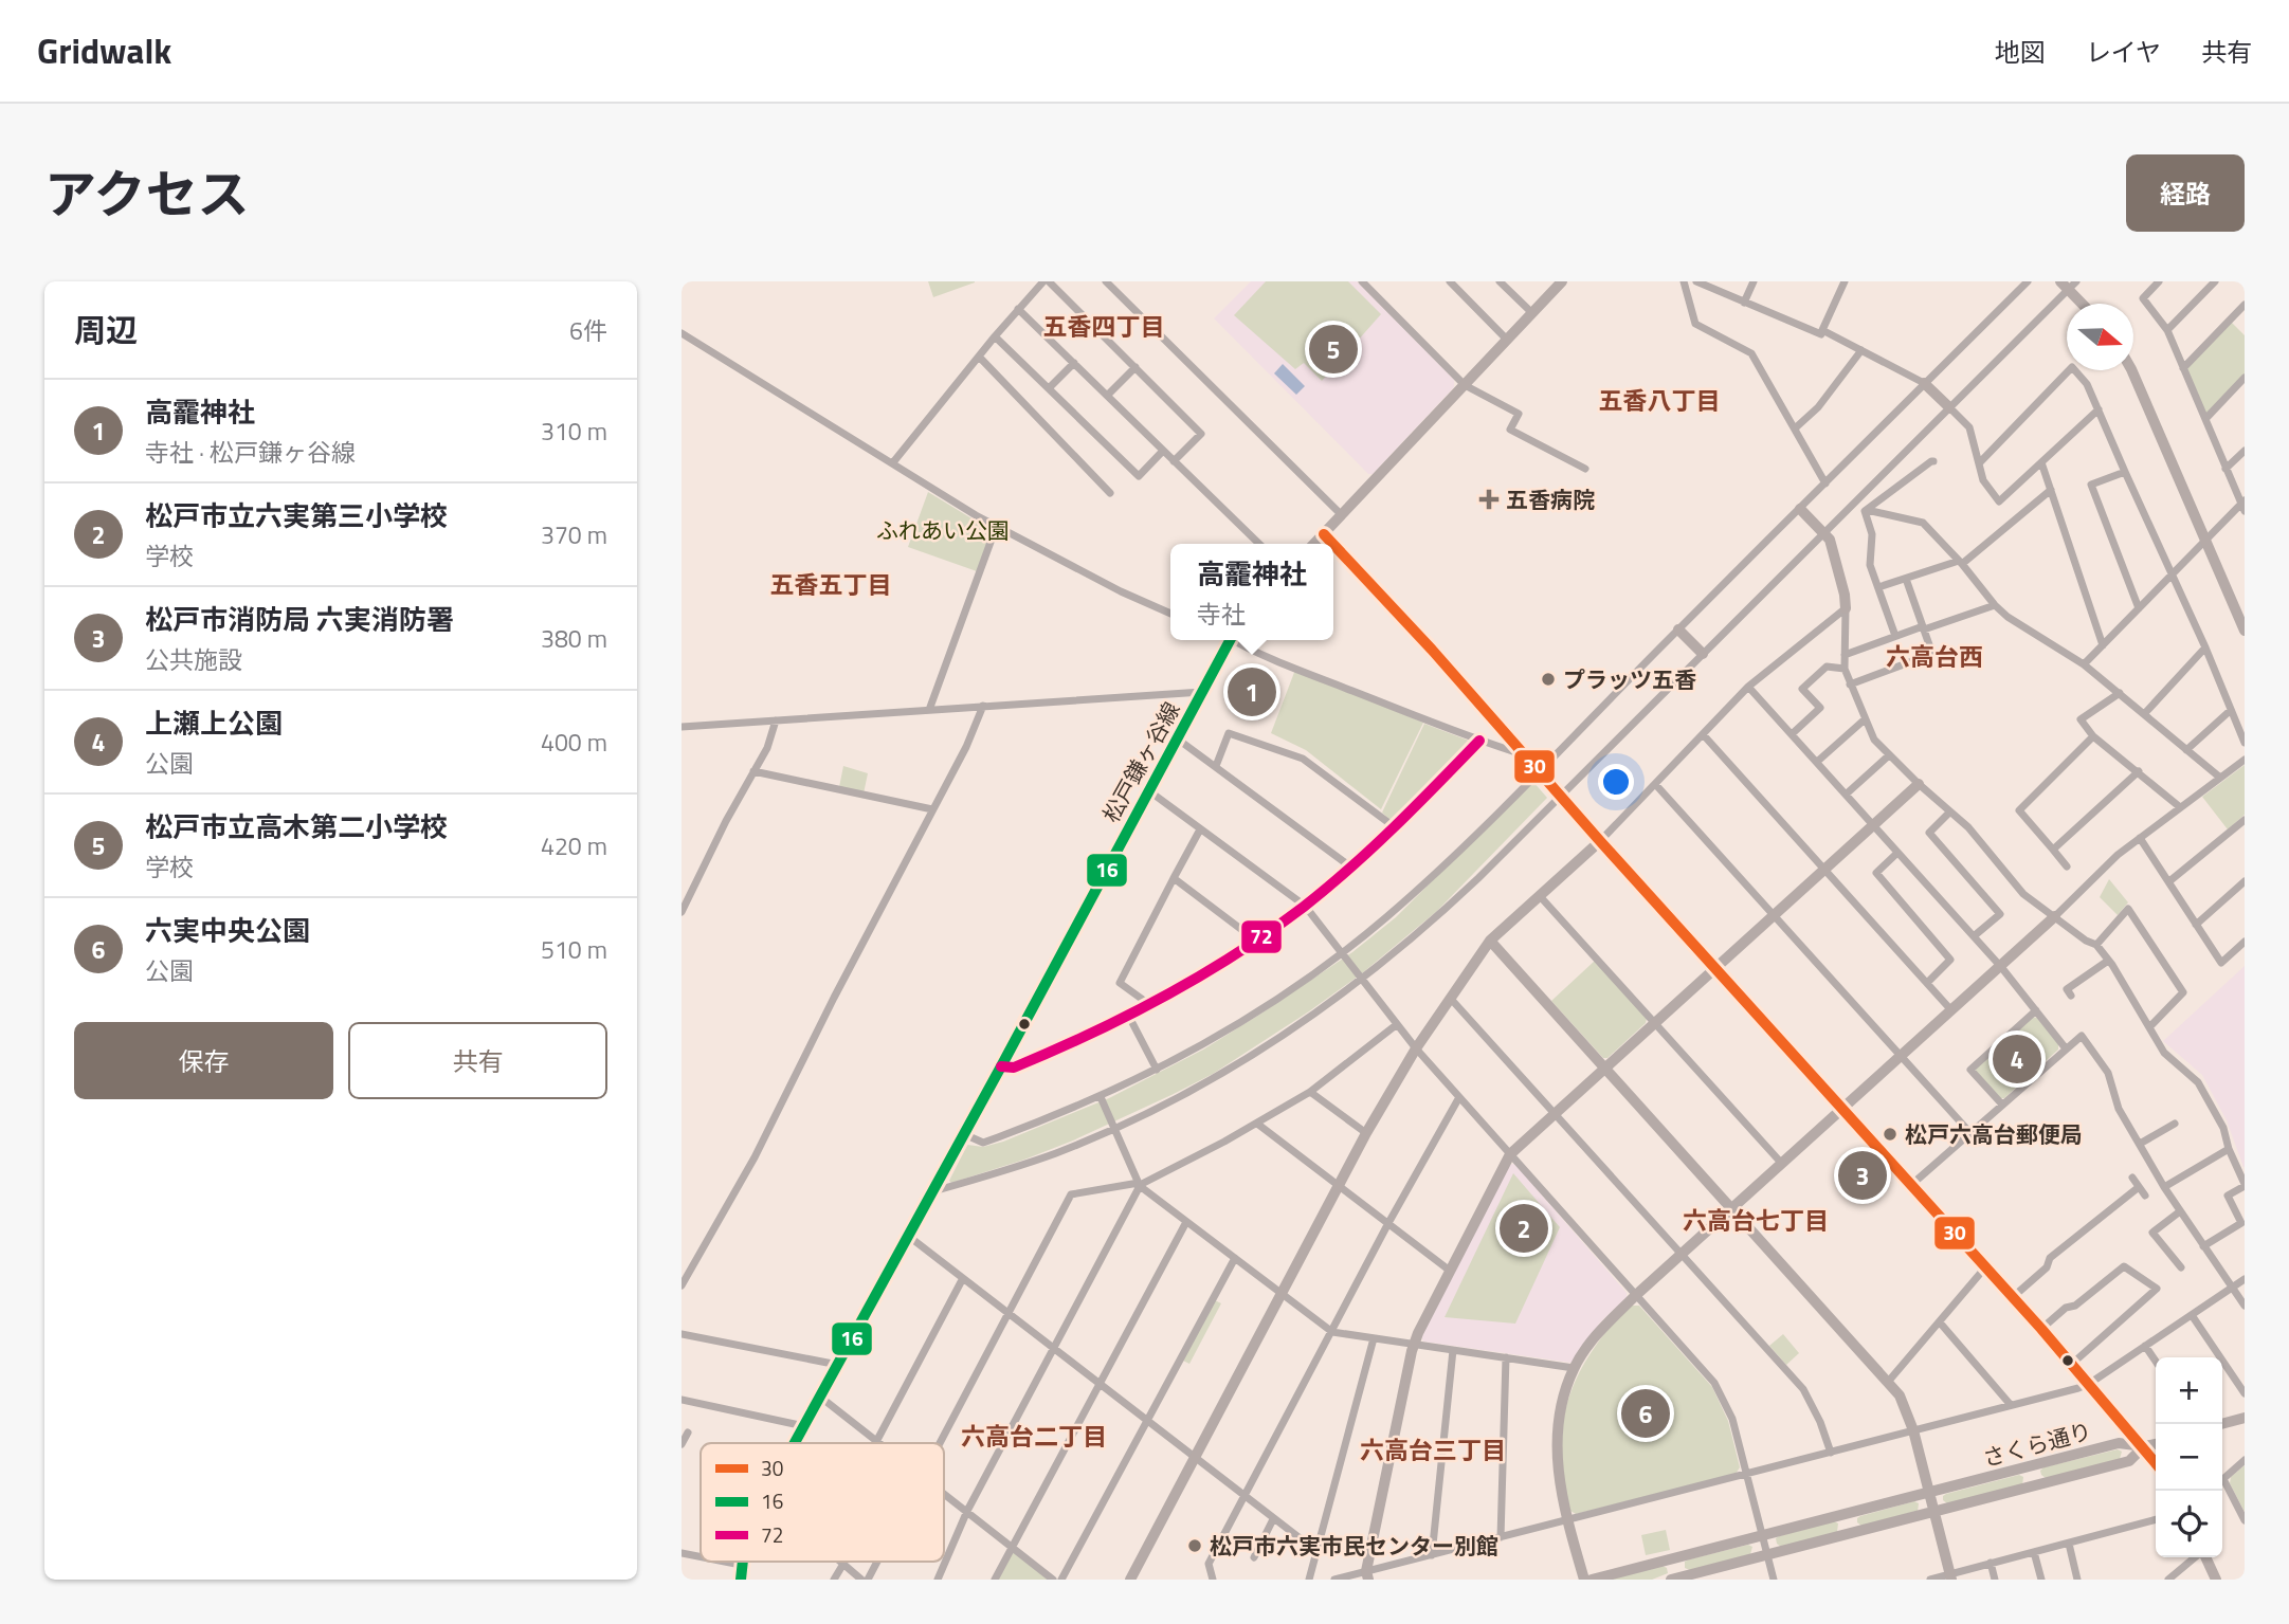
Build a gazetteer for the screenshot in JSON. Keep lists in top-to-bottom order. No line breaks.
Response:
{"streets":{"street":["松戸鎌ヶ谷線","さくら通り"]},"districts":["五香四丁目","五香八丁目","五香五丁目","六高台西","六高台七丁目","六高台二丁目","六高台三丁目"],"parks":["ふれあい公園"],"places":{"health":["五香病院"],"other":["プラッツ五香","松戸六高台郵便局","松戸市六実市民センター別館"]},"lines":["transit line 30","transit line 16","transit line 72"],"legend":["30","16","72"],"north":"right","page":{"header":"Gridwalk","nav":["地図","レイヤ","共有"],"title":"アクセス","buttons":["経路",["保存","共有"]],"heading":["周辺","6件"],"pins":["5","1","4","3","2","6"],"list":[{"mark":"1","name":"高靇神社","note":"寺社 · 松戸鎌ヶ谷線","value":"310 m"},{"mark":"2","name":"松戸市立六実第三小学校","note":"学校","value":"370 m"},{"mark":"3","name":"松戸市消防局 六実消防署","note":"公共施設","value":"380 m"},{"mark":"4","name":"上瀬上公園","note":"公園","value":"400 m"},{"mark":"5","name":"松戸市立高木第二小学校","note":"学校","value":"420 m"},{"mark":"6","name":"六実中央公園","note":"公園","value":"510 m"}],"popup":["高靇神社","寺社"],"map_buttons":["+","−"]}}
